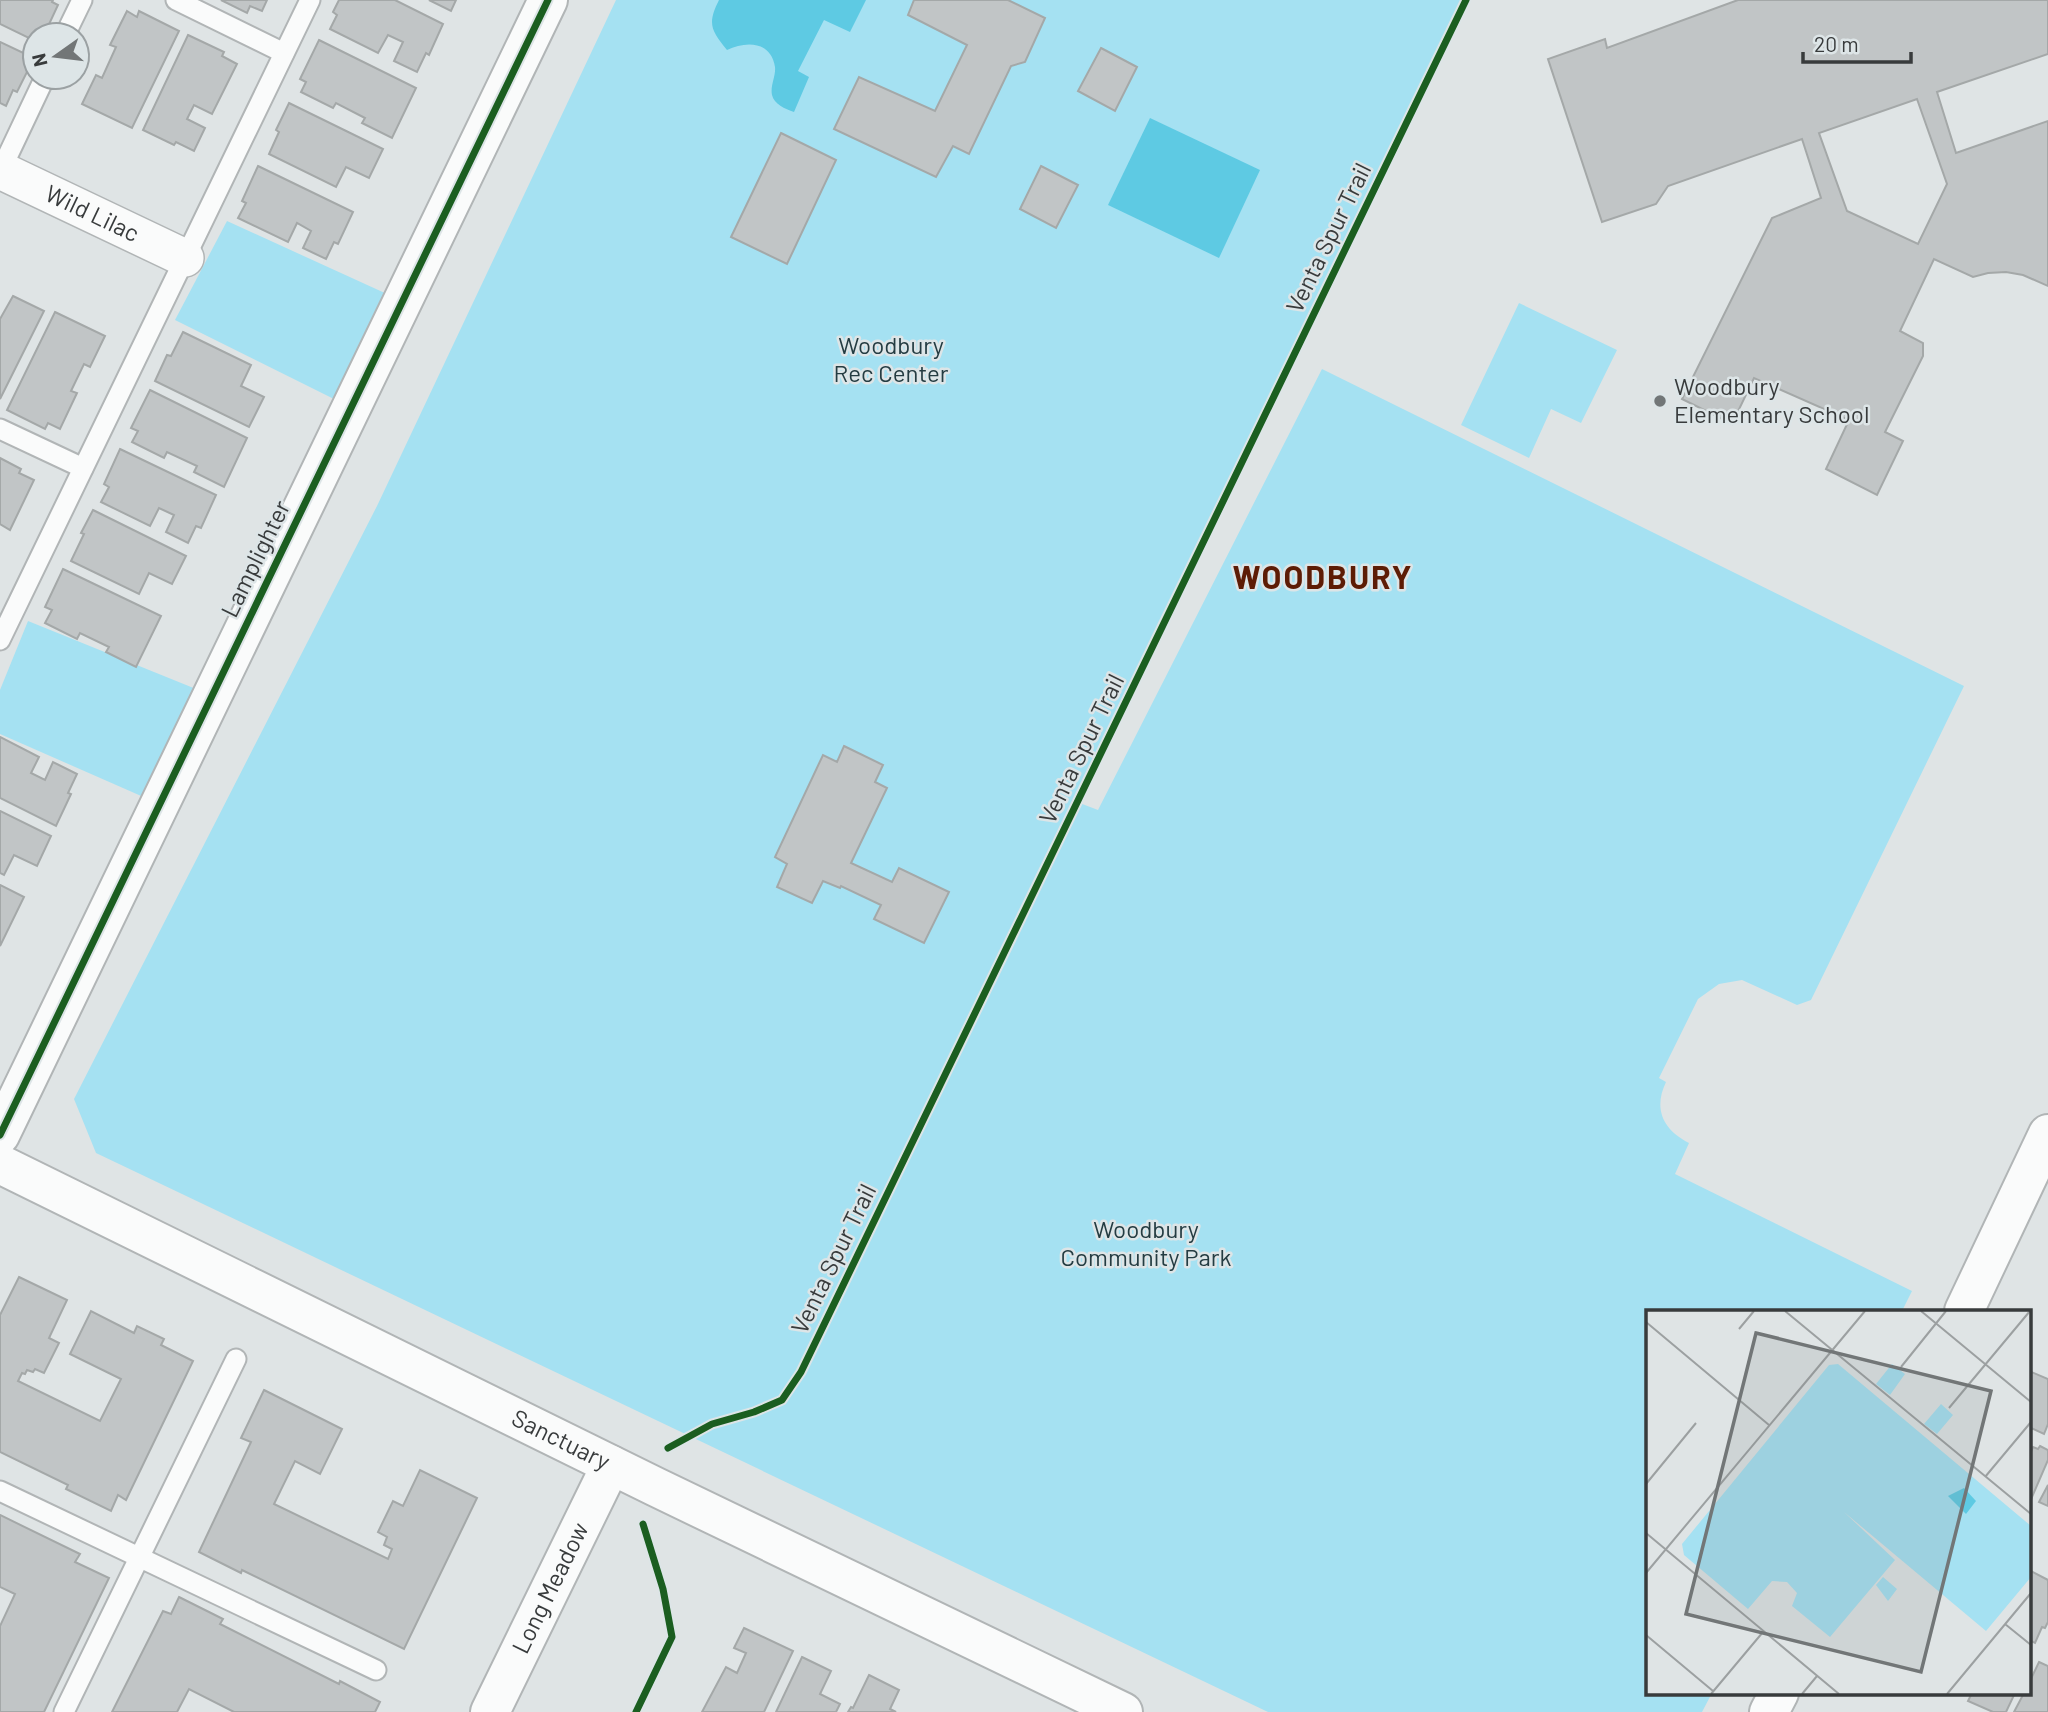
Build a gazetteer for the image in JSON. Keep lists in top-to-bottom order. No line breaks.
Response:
{"streets":{"street":["Wild Lilac","Lamplighter","Sanctuary","Long Meadow"],"cycle path":["Venta Spur Trail"]},"crossings":[["Sanctuary","Long Meadow"]],"districts":["WOODBURY"],"parks":["Woodbury Rec Center","Woodbury Community Park"],"places":["Woodbury Elementary School"],"scale_bar":"20 m","north":"left"}
